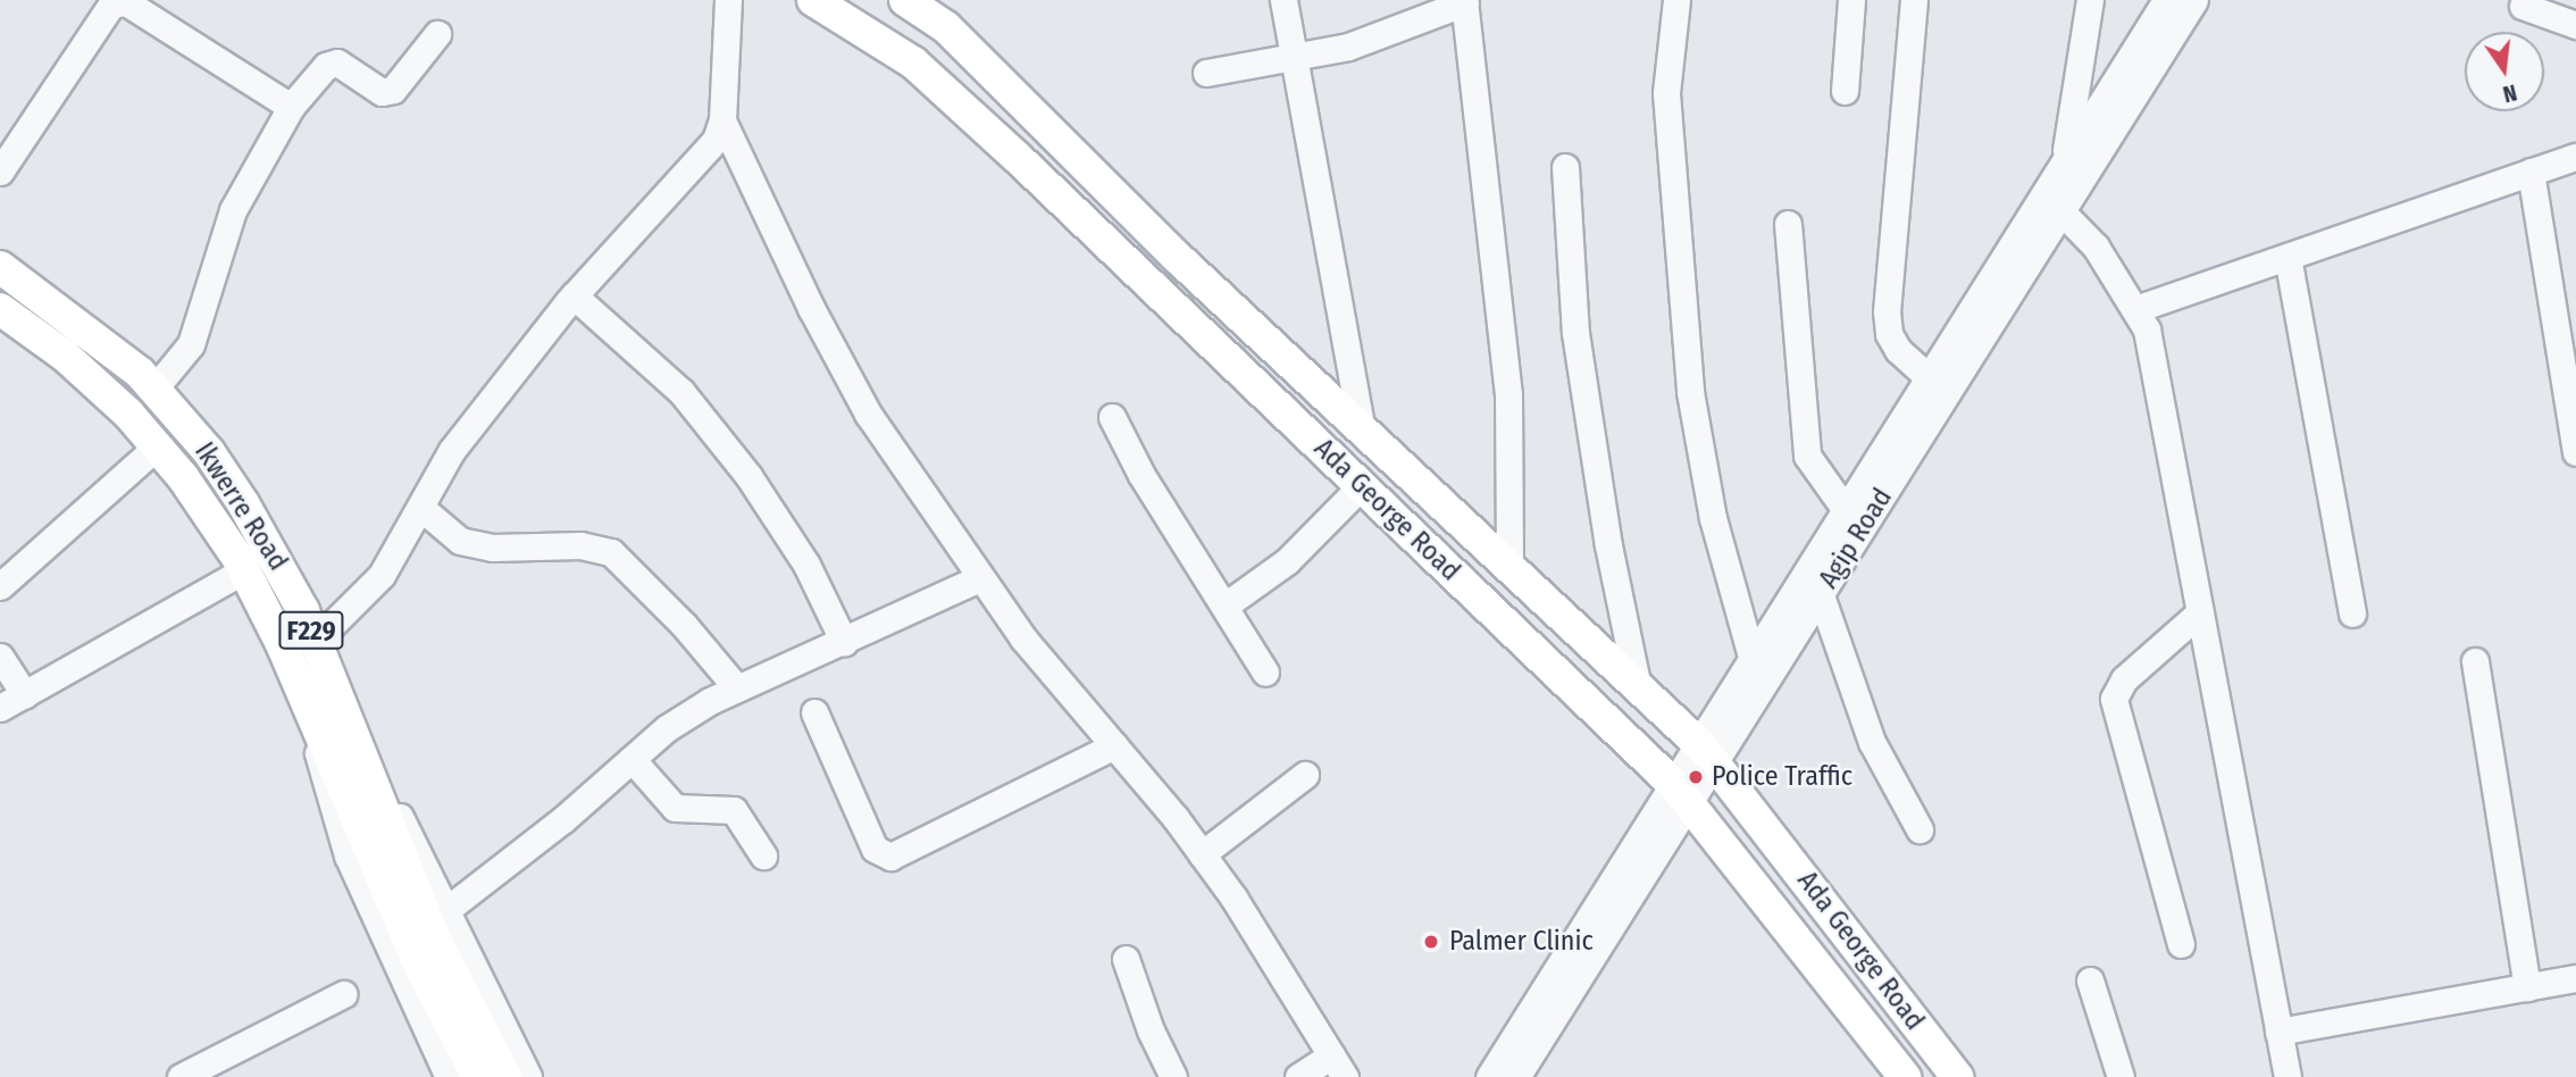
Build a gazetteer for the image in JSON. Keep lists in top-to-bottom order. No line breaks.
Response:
{"streets":{"main road":["Ikwerre Road","Ada George Road","F229"],"street":["Agip Road"]},"crossings":[["Ada George Road","Agip Road"]],"places":["Police Traffic","Palmer Clinic"],"north":"bottom"}
